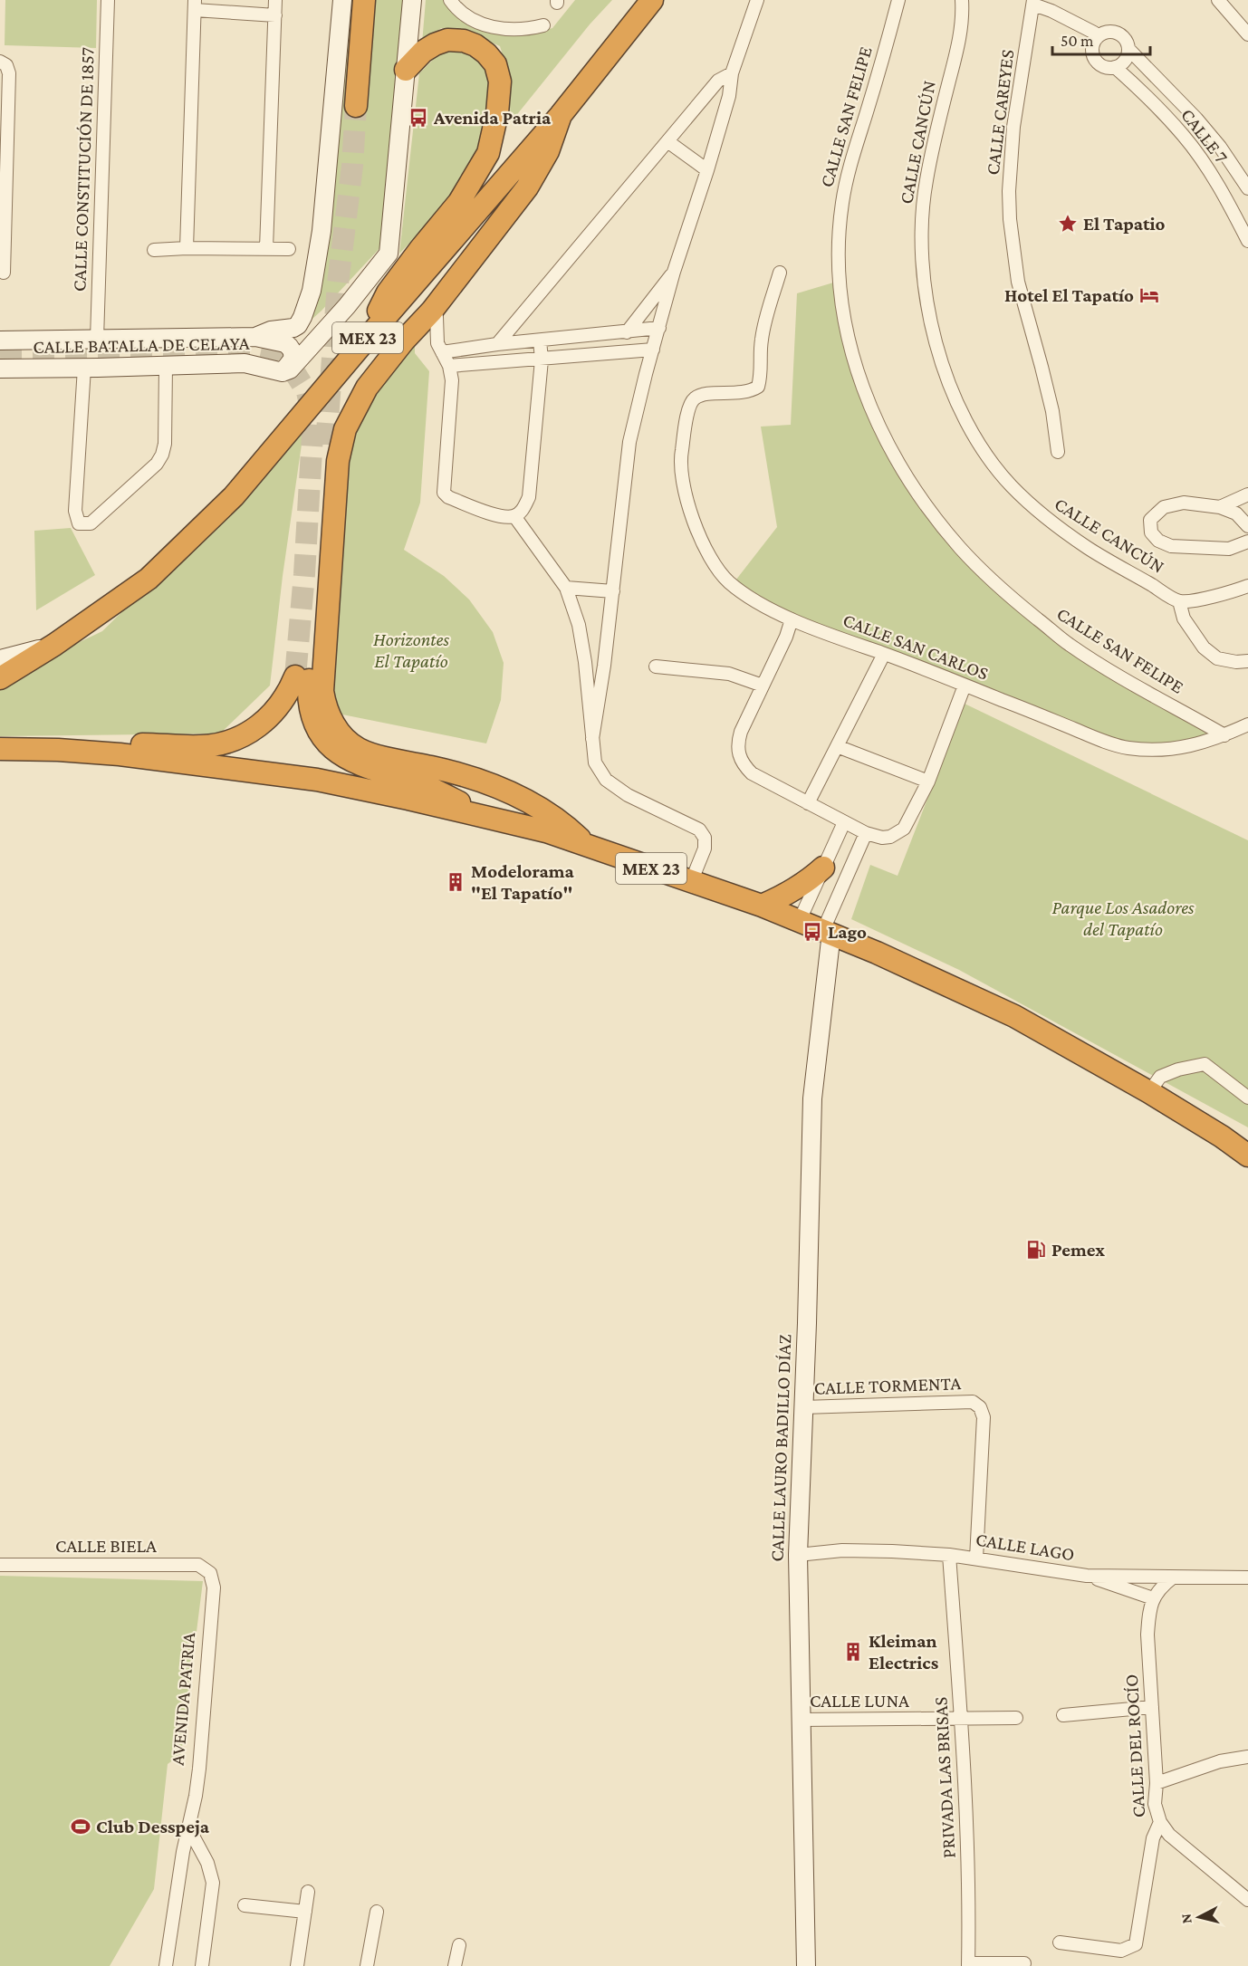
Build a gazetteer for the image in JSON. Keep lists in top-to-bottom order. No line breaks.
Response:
{"streets":{"highway":["MEX 23"],"street":["CALLE CAREYES","CALLE SAN FELIPE","CALLE 7","CALLE CANCÚN","CALLE CONSTITUCIÓN DE 1857","CALLE BATALLA DE CELAYA","CALLE SAN CARLOS","CALLE TORMENTA","CALLE LAURO BADILLO DÍAZ","CALLE BIELA","CALLE LAGO","AVENIDA PATRIA","CALLE LUNA","CALLE DEL ROCÍO","PRIVADA LAS BRISAS"]},"crossings":[["CALLE SAN FELIPE","CALLE SAN CARLOS"],["CALLE CONSTITUCIÓN DE 1857","CALLE BATALLA DE CELAYA"],["MEX 23","CALLE LAURO BADILLO DÍAZ"],["CALLE TORMENTA","CALLE LAURO BADILLO DÍAZ"],["CALLE TORMENTA","CALLE LAGO"],["CALLE LAURO BADILLO DÍAZ","CALLE LAGO"],["CALLE LAURO BADILLO DÍAZ","CALLE LUNA"],["CALLE BIELA","AVENIDA PATRIA"],["CALLE LAGO","PRIVADA LAS BRISAS"],["CALLE LUNA","PRIVADA LAS BRISAS"]],"parks":["Horizontes El Tapatío","Parque Los Asadores del Tapatío"],"places":{"bus stop":["Avenida Patria","Lago"],"place":["El Tapatio"],"hotel":["Hotel El Tapatío"],"building":["Modelorama \"El Tapatío\"","Kleiman Electrics"],"fuel station":["Pemex"],"sports":["Club Desspeja"]},"scale_bar":"50 m","north":"left"}
